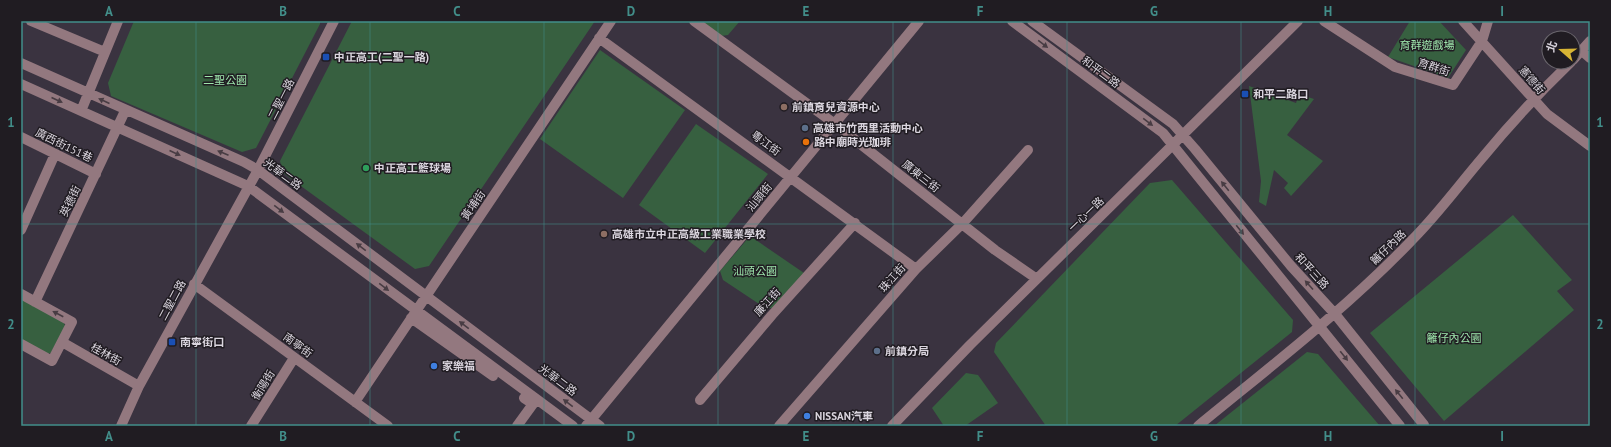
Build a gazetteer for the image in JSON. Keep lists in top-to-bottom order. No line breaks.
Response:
{"streets":{"street":["育群街","和平二路","憲德街","二聖一路","粵江街","廣西街151巷","光華二路","廣東三街","汕頭街","英德街","黃埔街","一心一路","籬仔內路","和平三路","珠江街","二聖二路","廉江街","南寧街","桂林街","衡陽街"]},"crossings":[["育群街","憲德街"],["和平二路","一心一路"],["和平二路","和平三路"],["憲德街","籬仔內路"],["二聖一路","光華二路"],["二聖一路","二聖二路"],["粵江街","汕頭街"],["粵江街","黃埔街"],["粵江街","珠江街"],["粵江街","廉江街"],["廣西街151巷","英德街"],["光華二路","汕頭街"],["光華二路","英德街"],["光華二路","黃埔街"],["廣東三街","汕頭街"],["廣東三街","一心一路"],["廣東三街","珠江街"],["黃埔街","南寧街"],["一心一路","和平三路"],["籬仔內路","和平三路"],["二聖二路","南寧街"],["二聖二路","桂林街"],["南寧街","衡陽街"]],"parks":["育群遊戲場","二聖公園","汕頭公園","籬仔內公園"],"places":{"transit":["中正高工(二聖一路)","和平二路口","南寧街口"],"other":["前鎮育兒資源中心","高雄市竹西里活動中心","路中廟時光珈琲","中正高工籃球場","高雄市立中正高級工業職業學校","前鎮分局","家樂福","NISSAN汽車"]},"north":"left","grid":{"columns":["A","B","C","D","E","F","G","H","I"],"rows":["1","2"]}}
